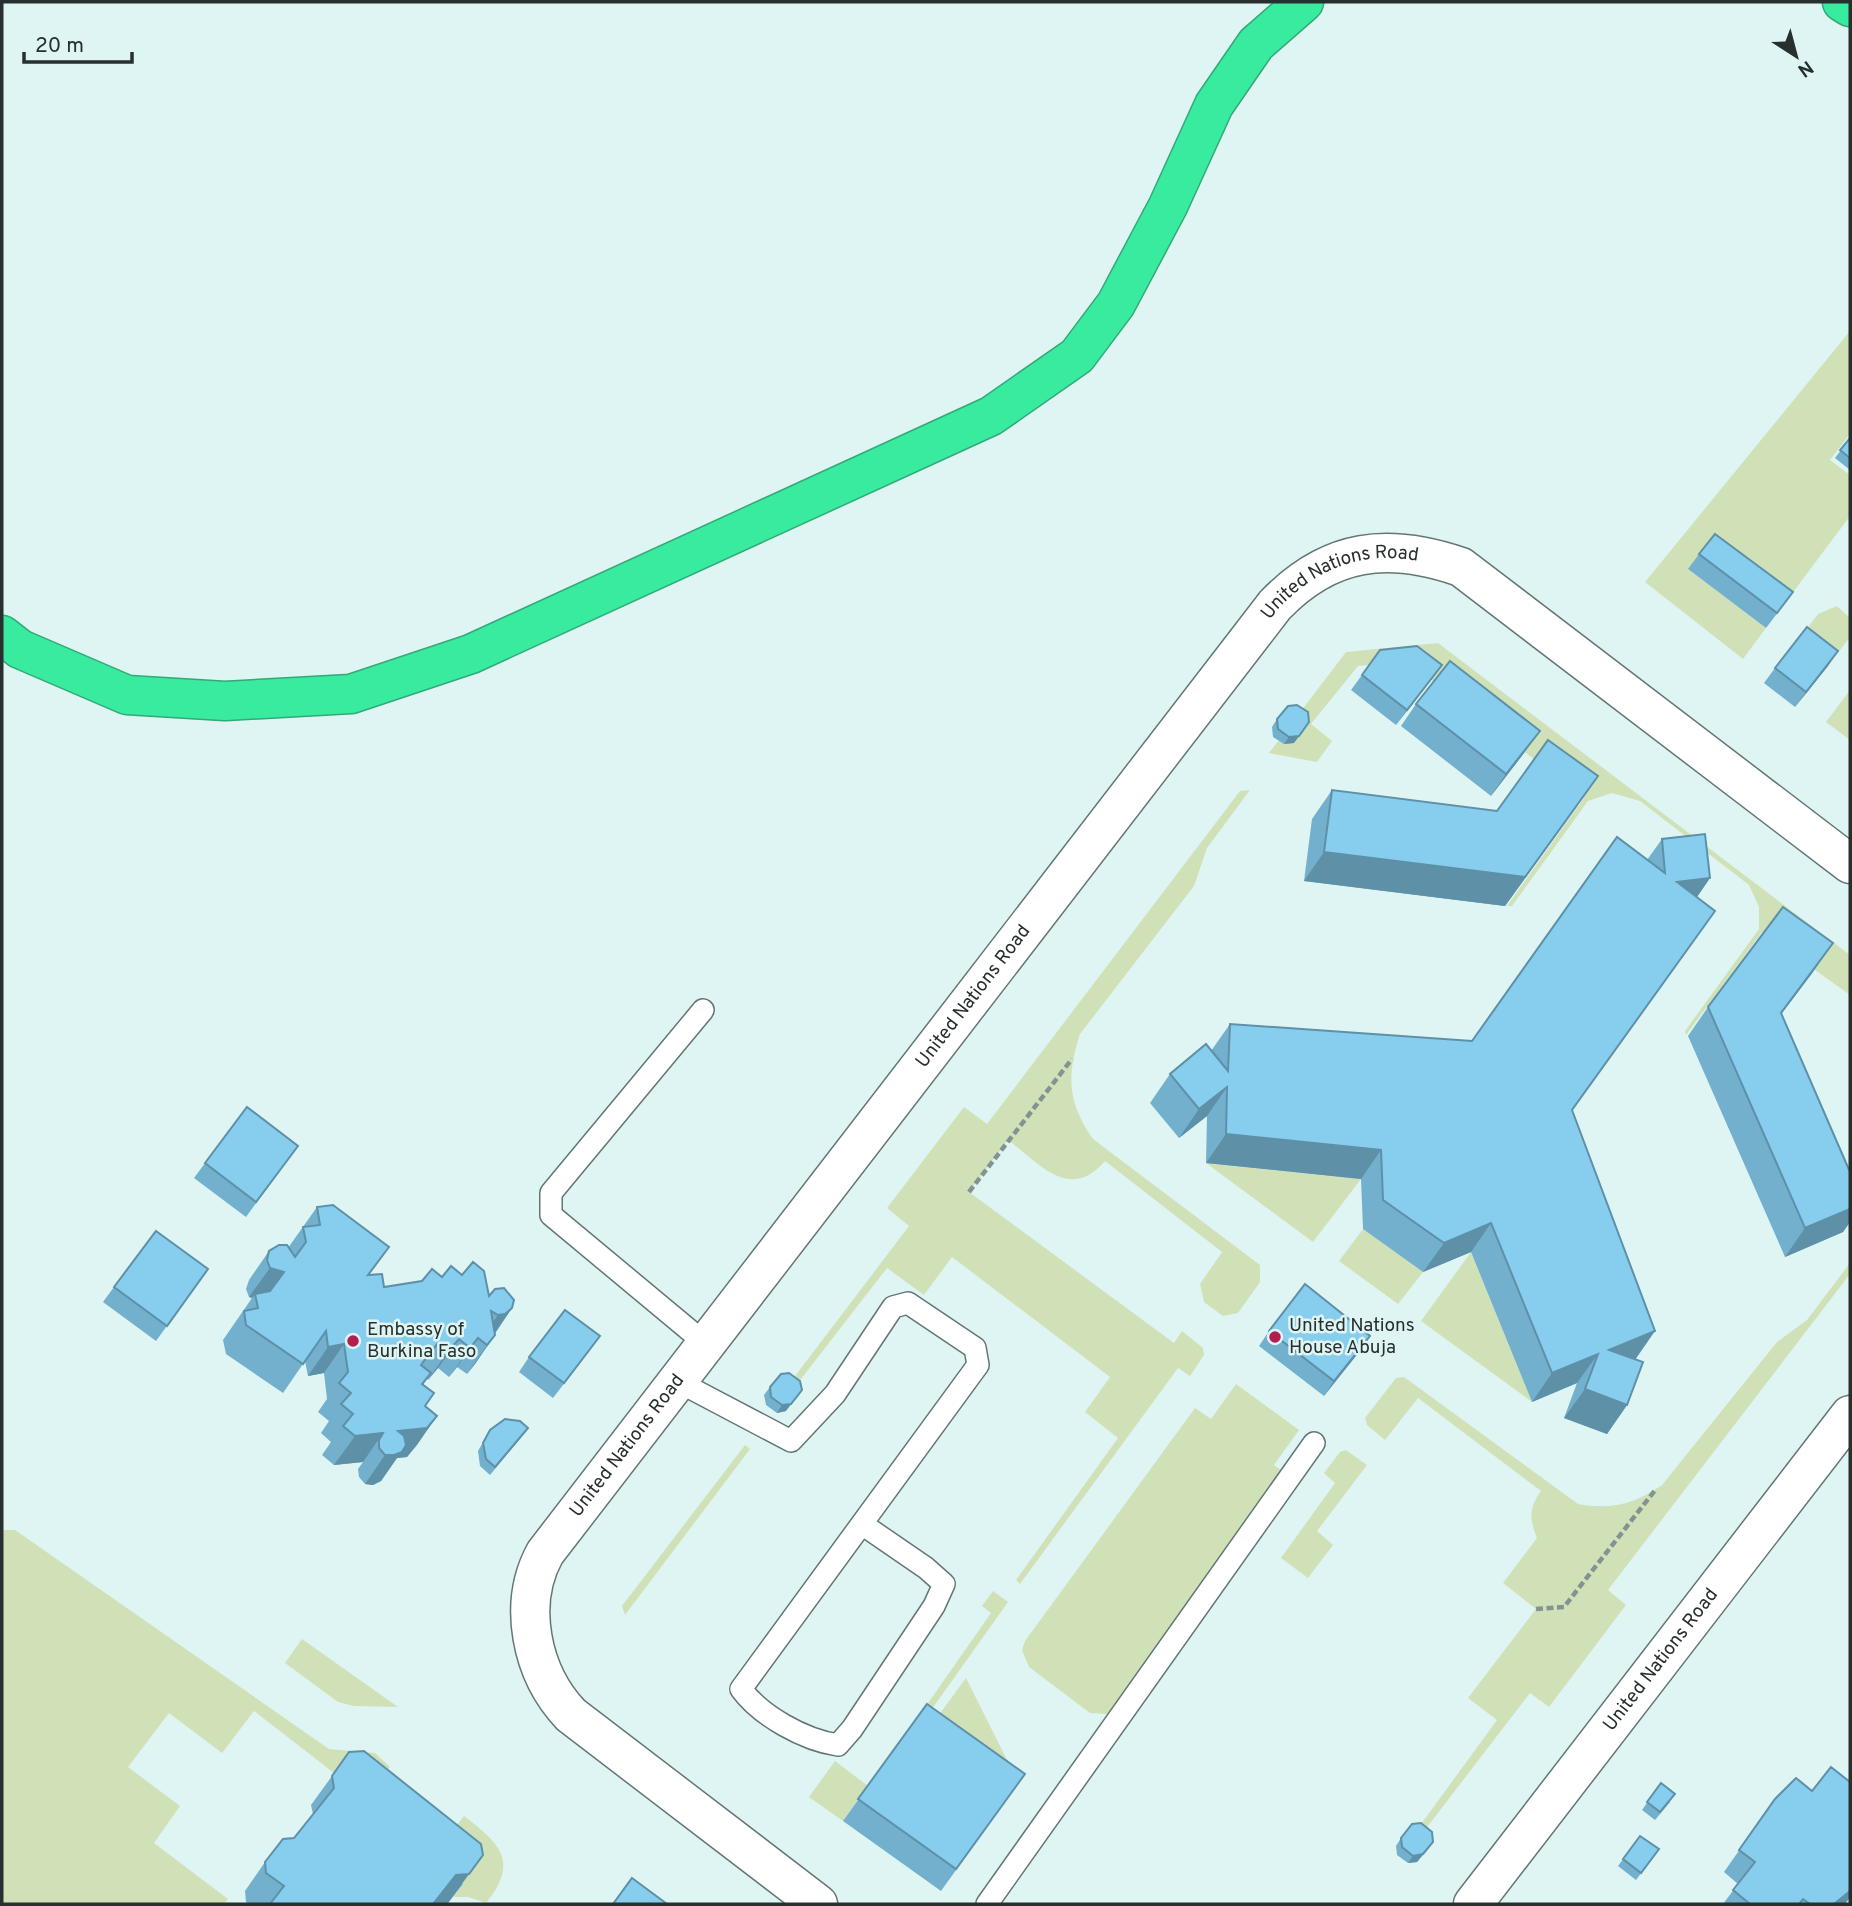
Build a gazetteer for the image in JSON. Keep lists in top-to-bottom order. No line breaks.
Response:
{"streets":{"street":["United Nations Road"]},"places":["United Nations House Abuja","Embassy of Burkina Faso"],"scale_bar":"20 m","north":"bottom right"}
